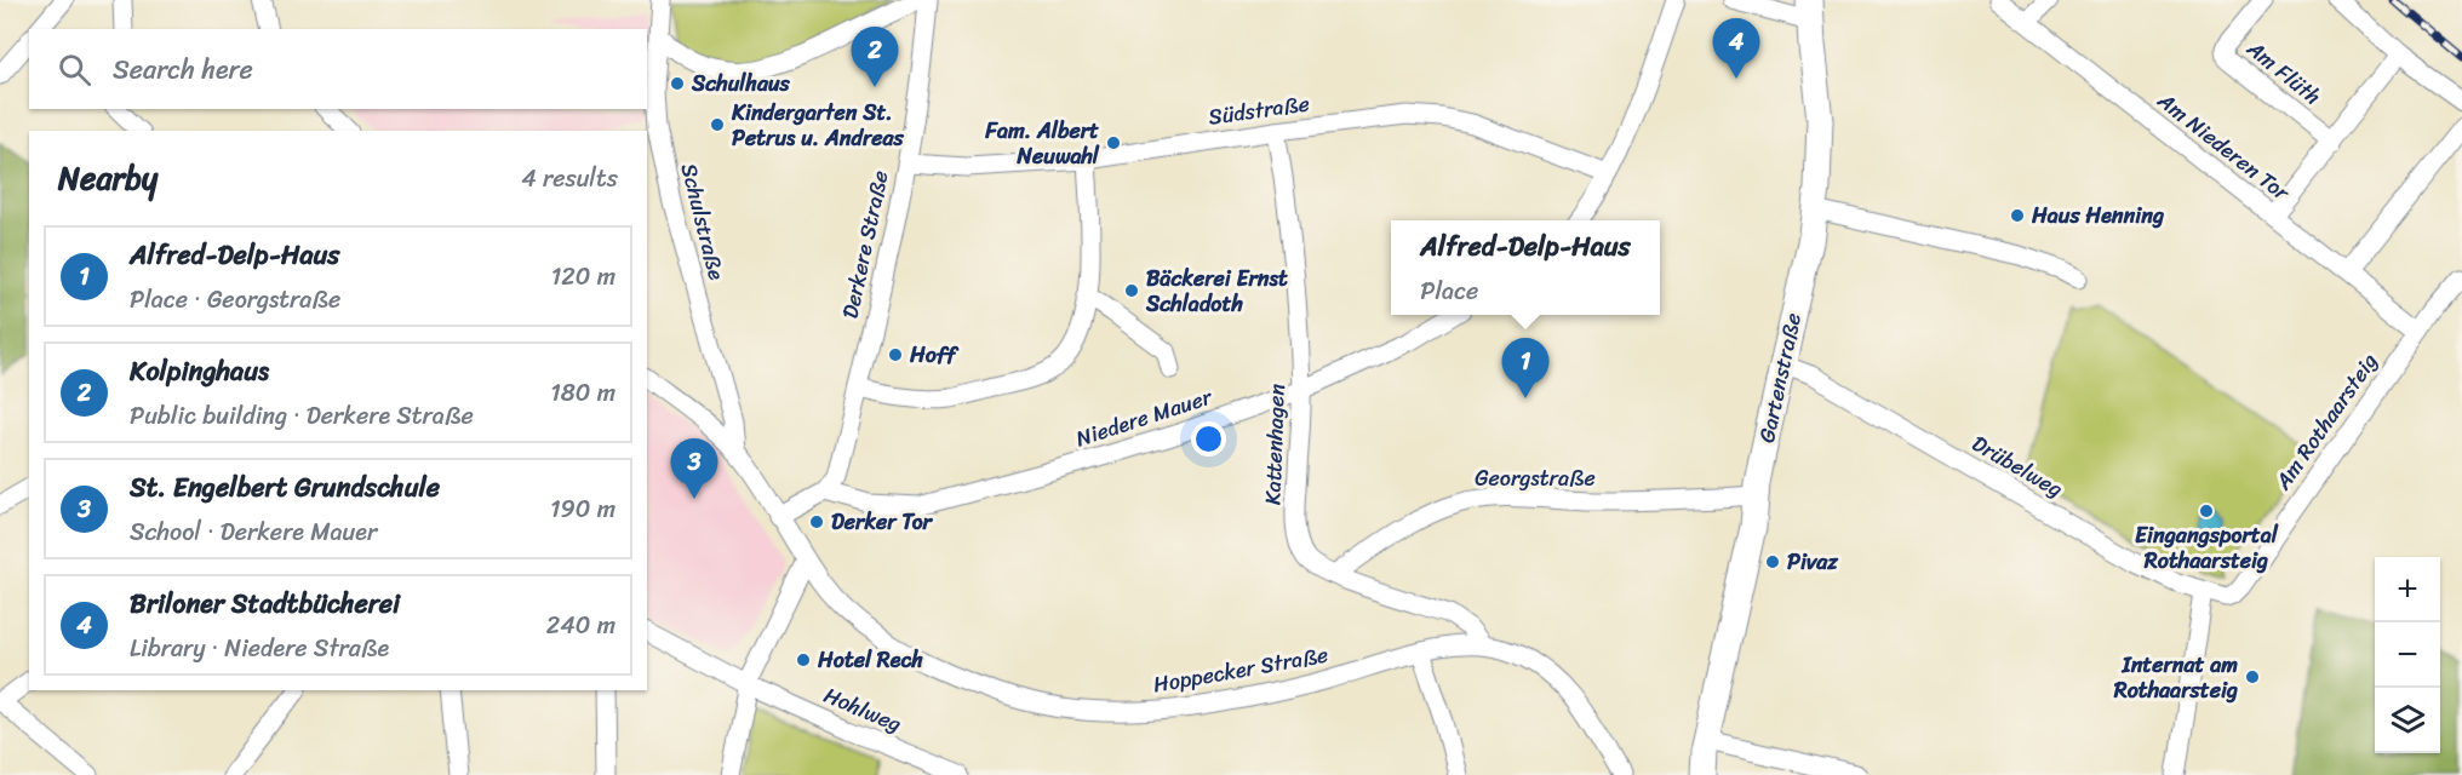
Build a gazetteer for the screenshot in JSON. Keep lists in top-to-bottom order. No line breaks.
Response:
{"streets":{"street":["Am Flüth","Südstraße","Am Niederen Tor","Schulstraße","Derkere Straße","Gartenstraße","Niedere Mauer","Am Rothaarsteig","Kattenhagen","Drübelweg","Georgstraße","Hoppecker Straße","Hohlweg"]},"crossings":[["Südstraße","Derkere Straße"],["Südstraße","Kattenhagen"],["Am Niederen Tor","Am Rothaarsteig"],["Schulstraße","Hoppecker Straße"],["Derkere Straße","Niedere Mauer"],["Gartenstraße","Drübelweg"],["Gartenstraße","Georgstraße"],["Niedere Mauer","Kattenhagen"],["Am Rothaarsteig","Drübelweg"],["Kattenhagen","Georgstraße"],["Kattenhagen","Hoppecker Straße"]],"places":["Schulhaus","Kindergarten St. Petrus u. Andreas","Fam. Albert Neuwahl","Haus Henning","Bäckerei Ernst Schladoth","Hoff","Eingangsportal Rothaarsteig","Derker Tor","Pivaz","Hotel Rech","Internat am Rothaarsteig"],"page":{"pins":["4","2","1","3"],"search":"Search here","heading":["Nearby","4 results"],"popup":["Alfred-Delp-Haus","Place"],"list":[{"mark":"1","name":"Alfred-Delp-Haus","note":"Place · Georgstraße","value":"120 m"},{"mark":"2","name":"Kolpinghaus","note":"Public building · Derkere Straße","value":"180 m"},{"mark":"3","name":"St. Engelbert Grundschule","note":"School · Derkere Mauer","value":"190 m"},{"mark":"4","name":"Briloner Stadtbücherei","note":"Library · Niedere Straße","value":"240 m"}],"map_buttons":["+","−"]}}
